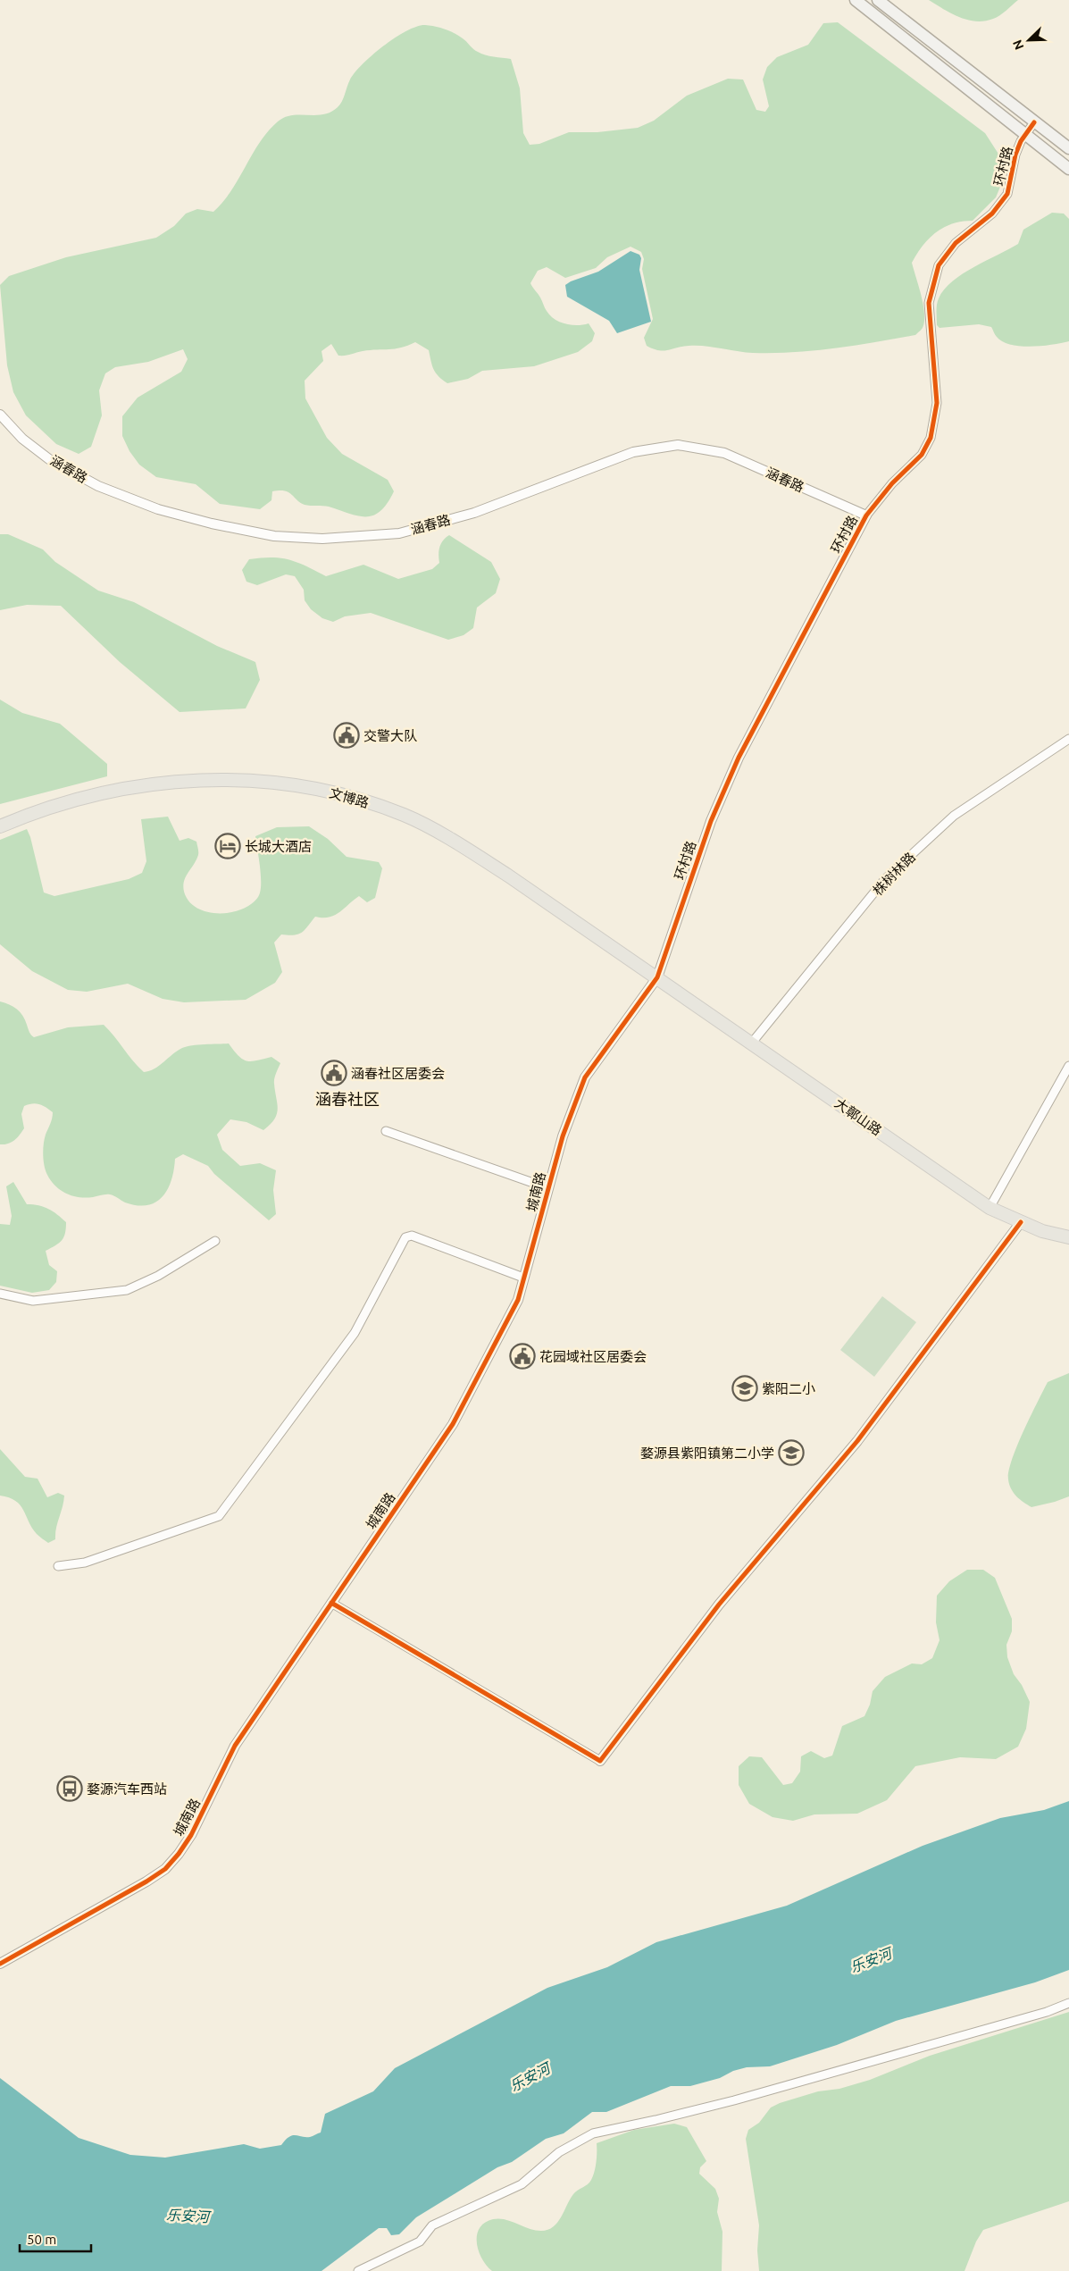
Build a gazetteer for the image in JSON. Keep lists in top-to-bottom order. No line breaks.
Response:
{"streets":{"main road":["文博路","大鄣山路"],"street":["环村路","涵春路","株树林路","城南路"]},"crossings":[["环村路","涵春路"],["环村路","文博路"],["环村路","大鄣山路"],["环村路","城南路"],["文博路","大鄣山路"],["文博路","城南路"],["株树林路","大鄣山路"],["大鄣山路","城南路"]],"districts":["涵春社区"],"water":["乐安河"],"places":{"public building":["交警大队","涵春社区居委会","花园域社区居委会"],"hotel":["长城大酒店"],"school or university":["紫阳二小","婺源县紫阳镇第二小学"],"bus stop":["婺源汽车西站"]},"scale_bar":"50 m","north":"bottom left"}
